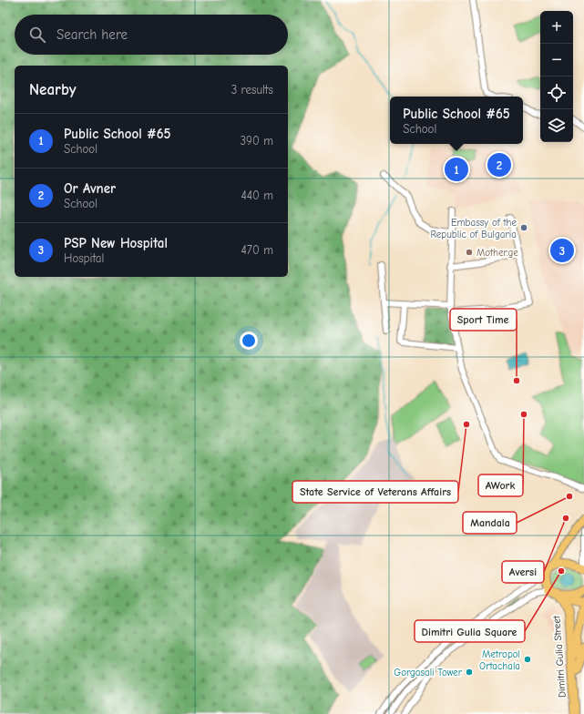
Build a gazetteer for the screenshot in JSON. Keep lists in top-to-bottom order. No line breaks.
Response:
{"streets":{"highway":["Dimitri Gulia Street"]},"places":["Embassy of the Republic of Bulgaria","Mother.ge","Sport Time","AWork","State Service of Veterans Affairs","Mandala","Aversi","Dimitri Gulia Square","Metropol Ortachala","Gorgasali Tower"],"page":{"map_buttons":["+","−"],"search":"Search here","heading":["Nearby","3 results"],"popup":["Public School #65","School"],"list":[{"mark":"1","name":"Public School #65","note":"School","value":"390 m"},{"mark":"2","name":"Or Avner","note":"School","value":"440 m"},{"mark":"3","name":"PSP New Hospital","note":"Hospital","value":"470 m"}],"pins":["2","1","3"]}}
